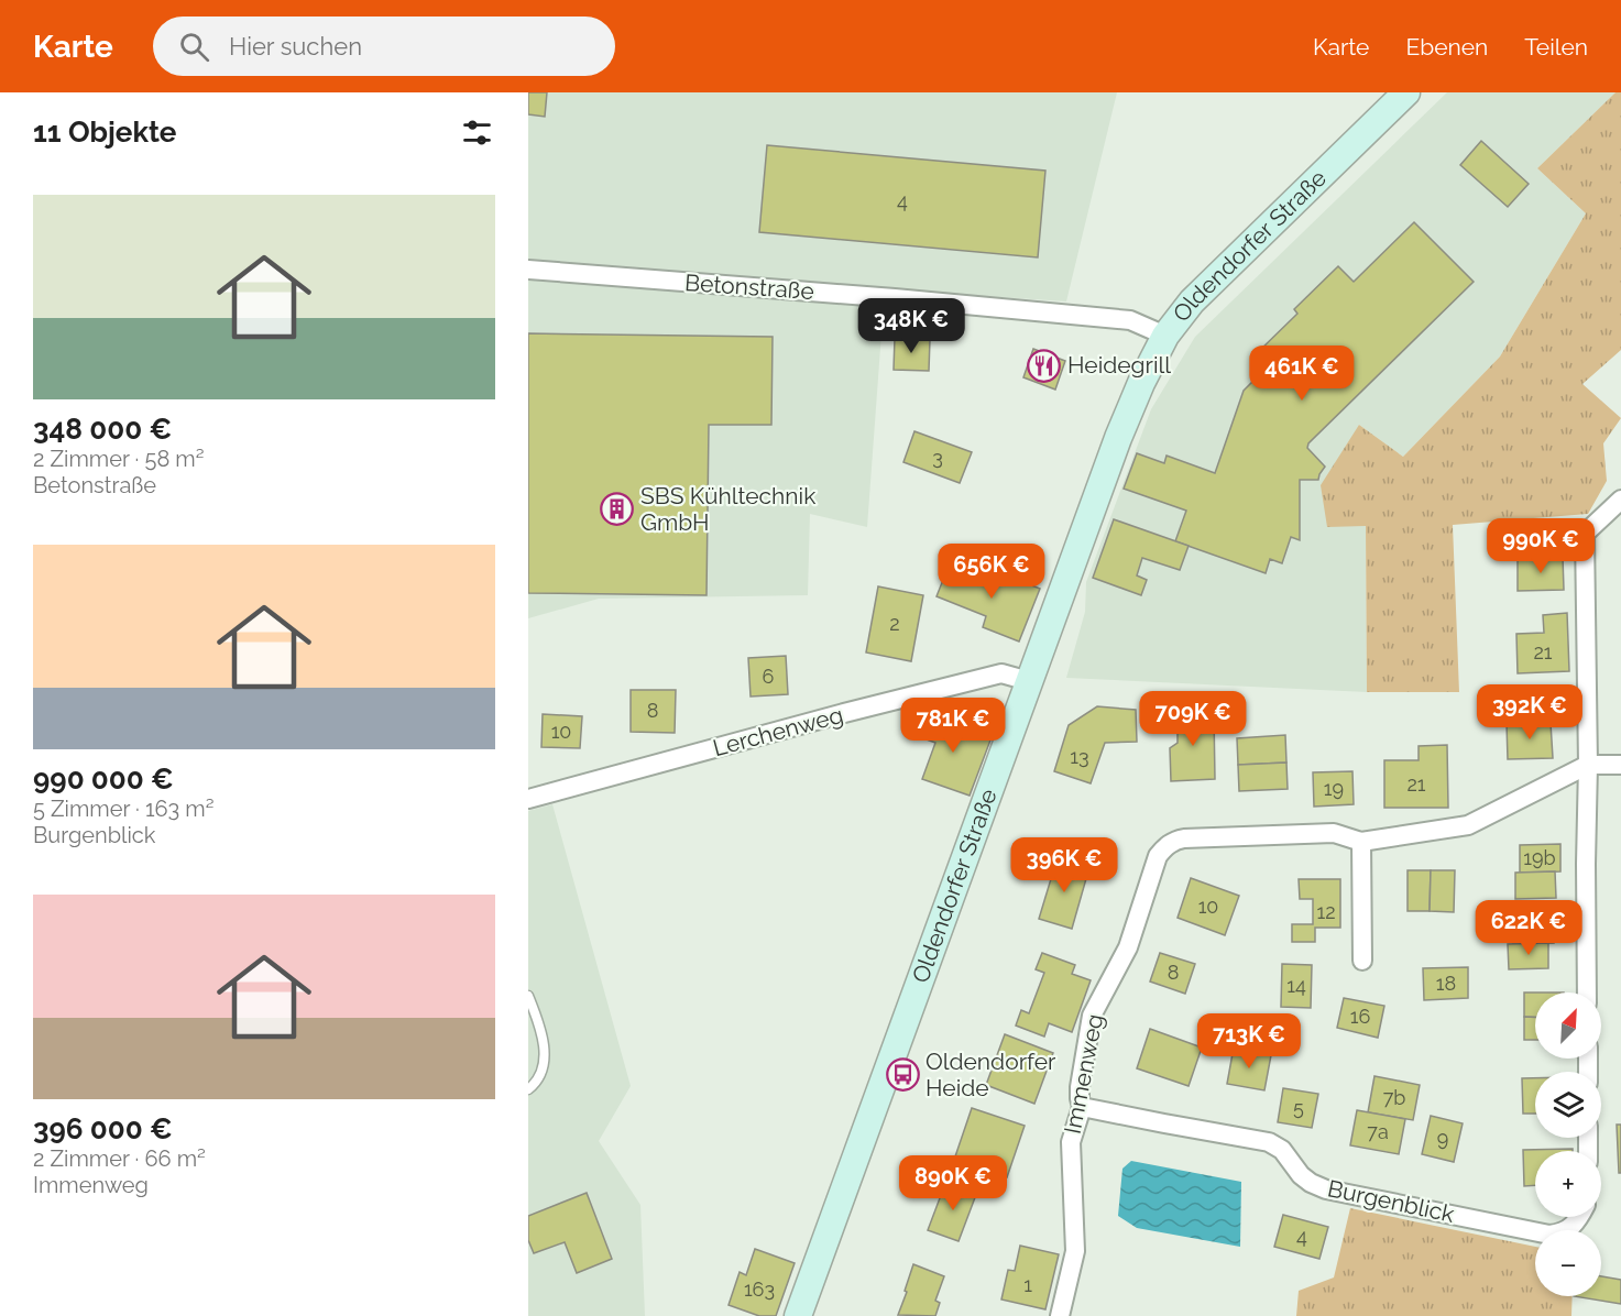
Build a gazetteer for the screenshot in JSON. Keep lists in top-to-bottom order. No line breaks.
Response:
{"streets":{"main road":["Oldendorfer Straße"],"street":["Betonstraße","Lerchenweg","Immenweg","Burgenblick"]},"crossings":[["Oldendorfer Straße","Betonstraße"],["Oldendorfer Straße","Lerchenweg"],["Immenweg","Burgenblick"]],"places":{"restaurant":["Heidegrill"],"building":["SBS Kühltechnik GmbH"],"bus stop":["Oldendorfer Heide"]},"house_numbers":["4","3","2","21","6","8","10","13","21","19","19b","10","12","8","18","14","16","7b","5","7a","9","4","1","163"],"north":"top right","page":{"header":"Karte","search":"Hier suchen","nav":["Karte","Ebenen","Teilen"],"heading":"11 Objekte","list":[{"name":"348 000 €","note":"2 Zimmer · 58 m² · Betonstraße"},{"name":"990 000 €","note":"5 Zimmer · 163 m² · Burgenblick"},{"name":"396 000 €","note":"2 Zimmer · 66 m² · Immenweg"}],"price":["348K €","461K €","990K €","656K €","392K €","709K €","781K €","396K €","622K €","713K €","890K €"],"map_buttons":["+","−"]}}
